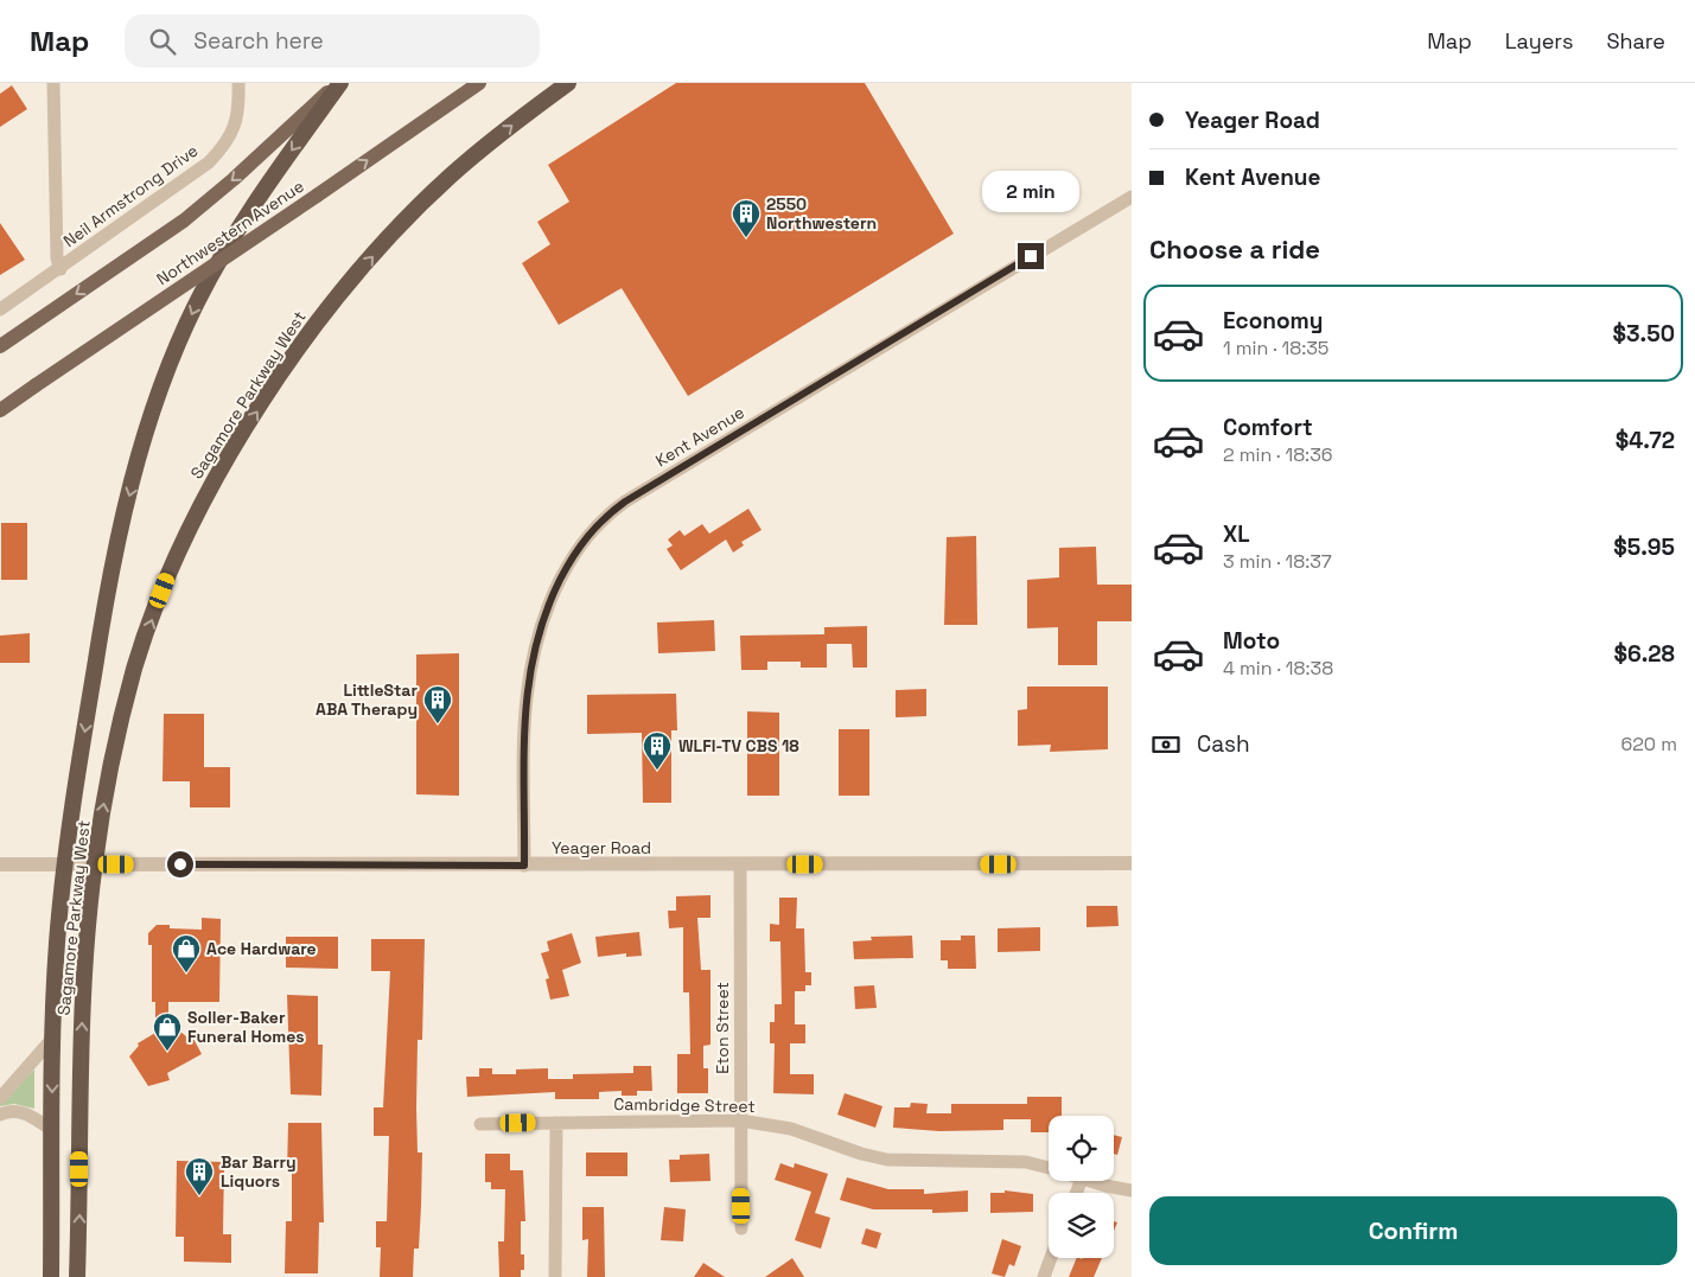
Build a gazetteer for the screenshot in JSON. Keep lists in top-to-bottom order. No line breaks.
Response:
{"streets":{"highway":["Sagamore Parkway West"],"main road":["Northwestern Avenue"],"street":["Neil Armstrong Drive","Kent Avenue","Yeager Road","Eton Street","Cambridge Street"]},"crossings":[["Sagamore Parkway West","Yeager Road"],["Kent Avenue","Yeager Road"],["Yeager Road","Eton Street"],["Eton Street","Cambridge Street"]],"places":{"building":["2550 Northwestern","LittleStar ABA Therapy","WLFI-TV CBS 18","Bar Barry Liquors"],"shop":["Ace Hardware","Soller-Baker Funeral Homes"]},"page":{"header":"Map","search":"Search here","nav":["Map","Layers","Share"],"banner":["Yeager Road","Kent Avenue"],"bubble":"2 min","heading":"Choose a ride","list":[{"name":"Economy","note":"1 min · 18:35","value":"$3.50"},{"name":"Comfort","note":"2 min · 18:36","value":"$4.72"},{"name":"XL","note":"3 min · 18:37","value":"$5.95"},{"name":"Moto","note":"4 min · 18:38","value":"$6.28"}],"pay":["Cash","620 m"],"buttons":"Confirm"}}
